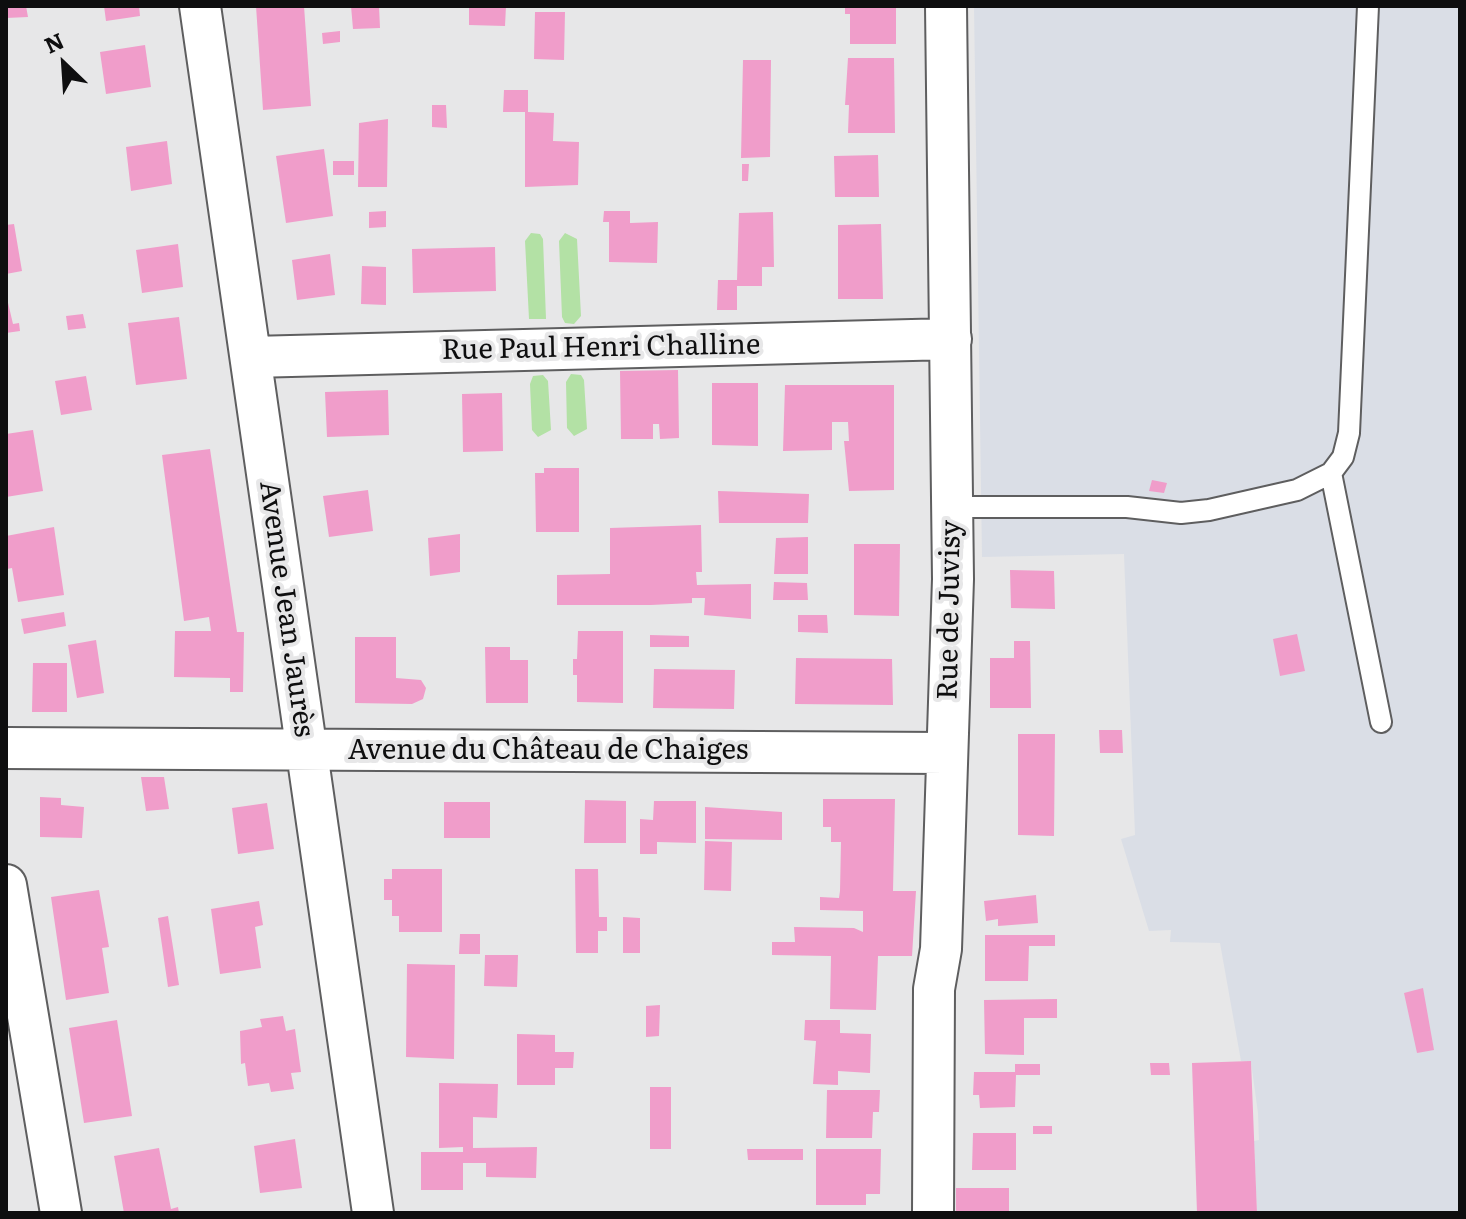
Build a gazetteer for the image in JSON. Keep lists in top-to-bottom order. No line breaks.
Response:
{"streets":{"street":["Rue Paul Henri Challine","Avenue Jean Jaurès","Rue de Juvisy","Avenue du Château de Chaiges"]},"crossings":[["Rue Paul Henri Challine","Avenue Jean Jaurès"],["Rue Paul Henri Challine","Rue de Juvisy"],["Avenue Jean Jaurès","Avenue du Château de Chaiges"],["Rue de Juvisy","Avenue du Château de Chaiges"]],"north":"top left"}
